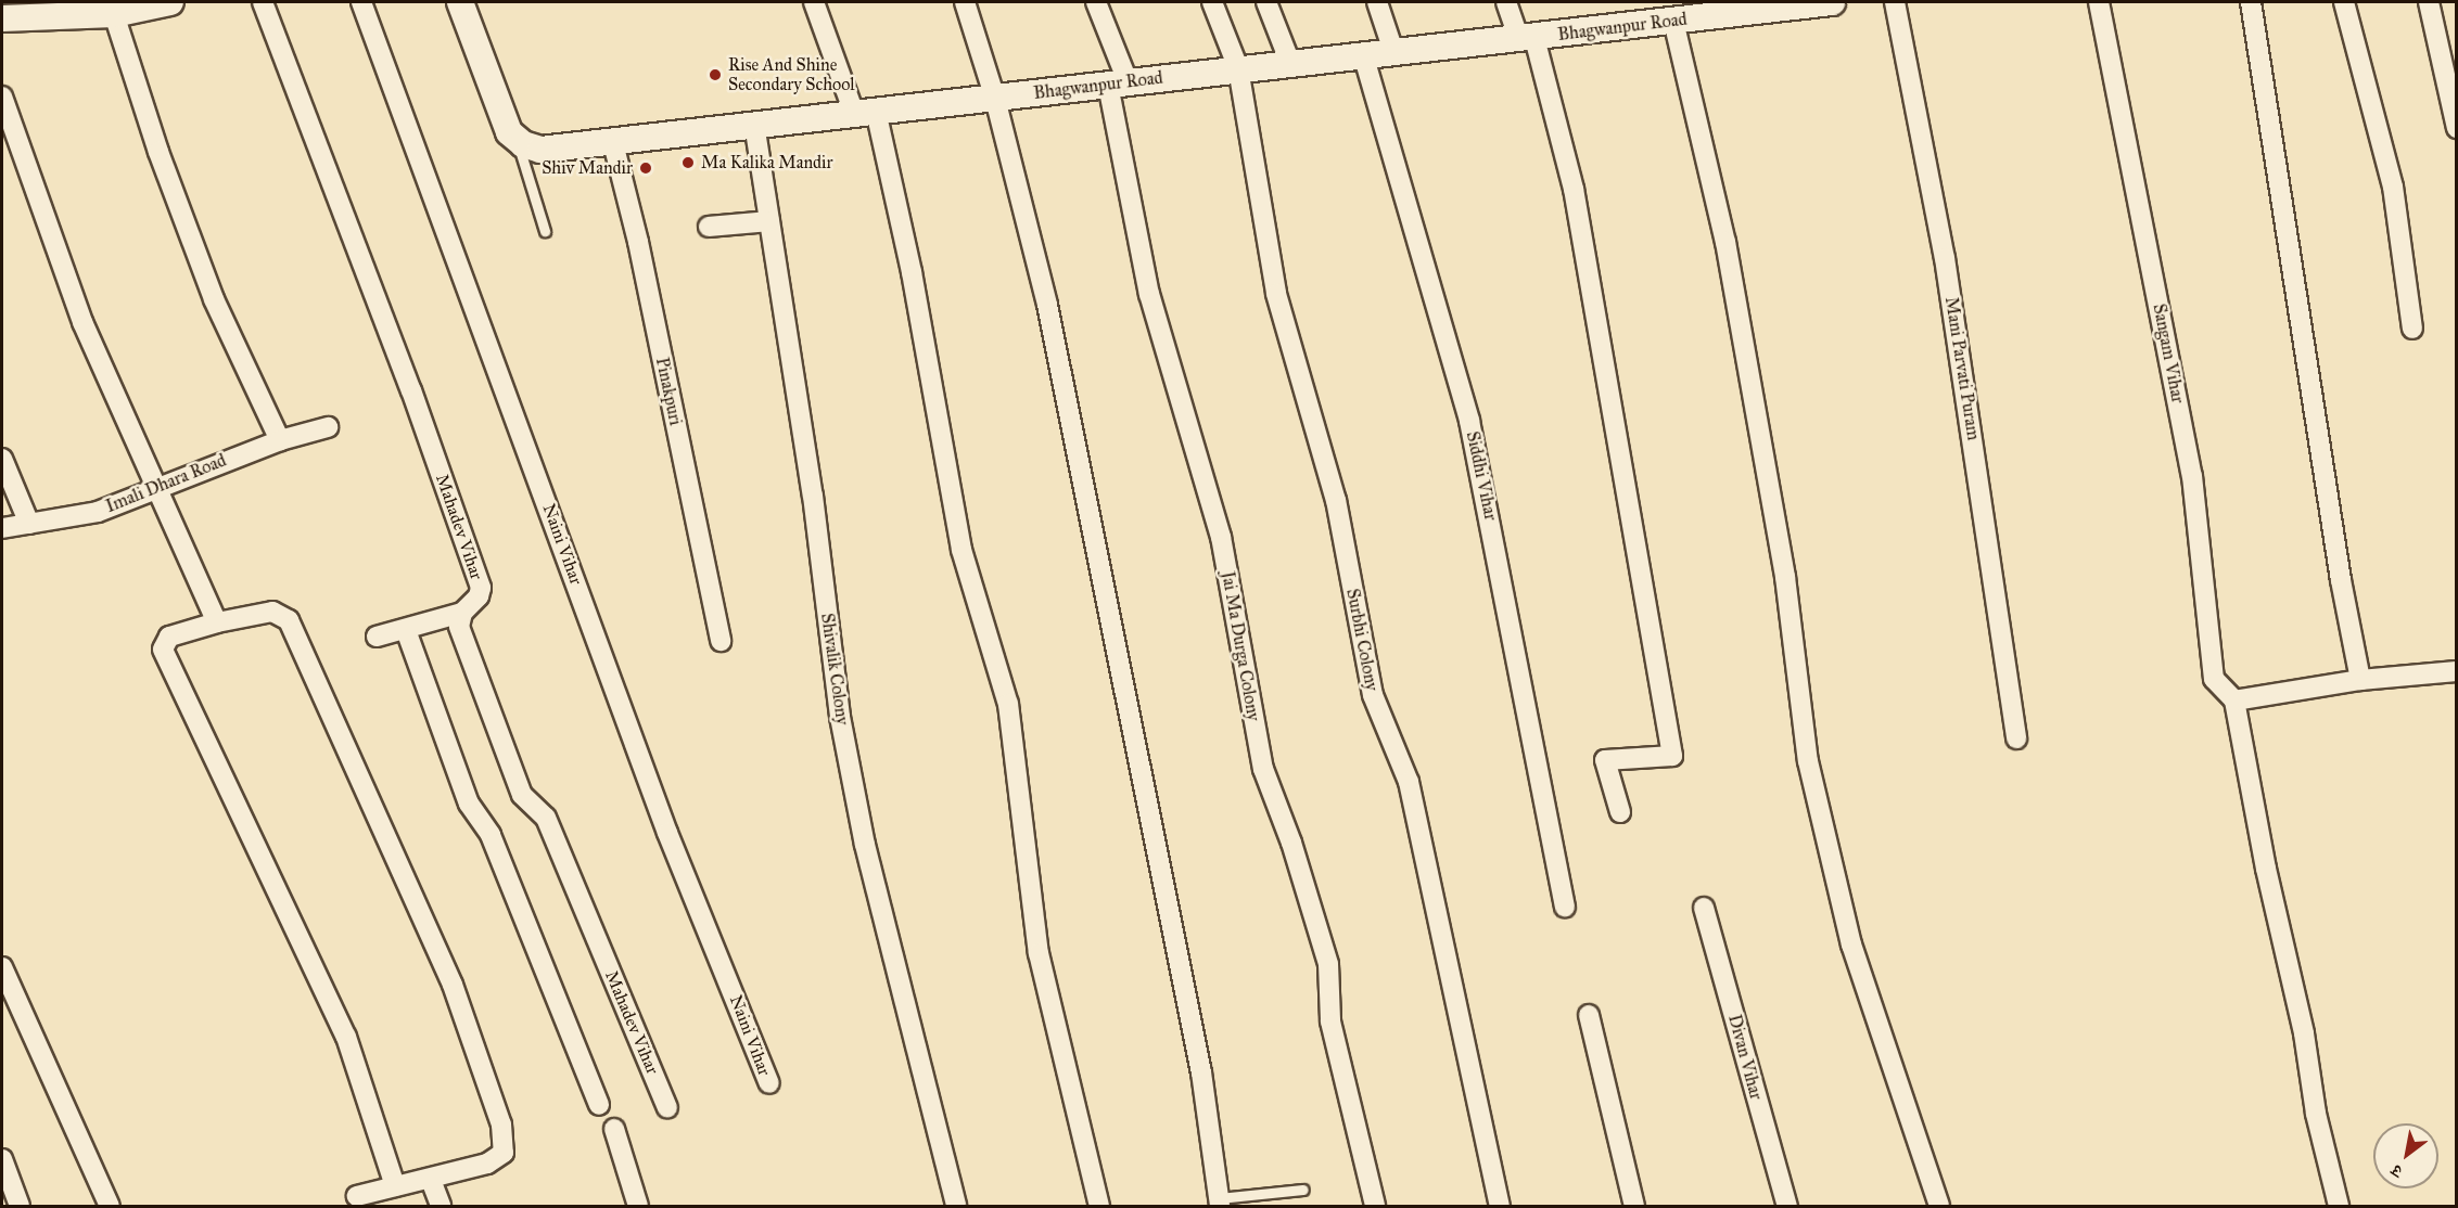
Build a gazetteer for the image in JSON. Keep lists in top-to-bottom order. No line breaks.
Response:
{"streets":{"street":["Bhagwanpur Road","Sangam Vihar","Mani Parvati Puram","Pinakpuri","Siddhi Vihar","Imali Dhara Road","Mahadev Vihar","Naini Vihar","Surbhi Colony","Jai Ma Durga Colony","Shivalik Colony","Divan Vihar"]},"crossings":[["Bhagwanpur Road","Pinakpuri"],["Bhagwanpur Road","Siddhi Vihar"],["Bhagwanpur Road","Surbhi Colony"],["Bhagwanpur Road","Jai Ma Durga Colony"],["Bhagwanpur Road","Shivalik Colony"]],"places":["Rise And Shine Secondary School","Ma Kalika Mandir","Shiv Mandir"],"north":"bottom left"}
